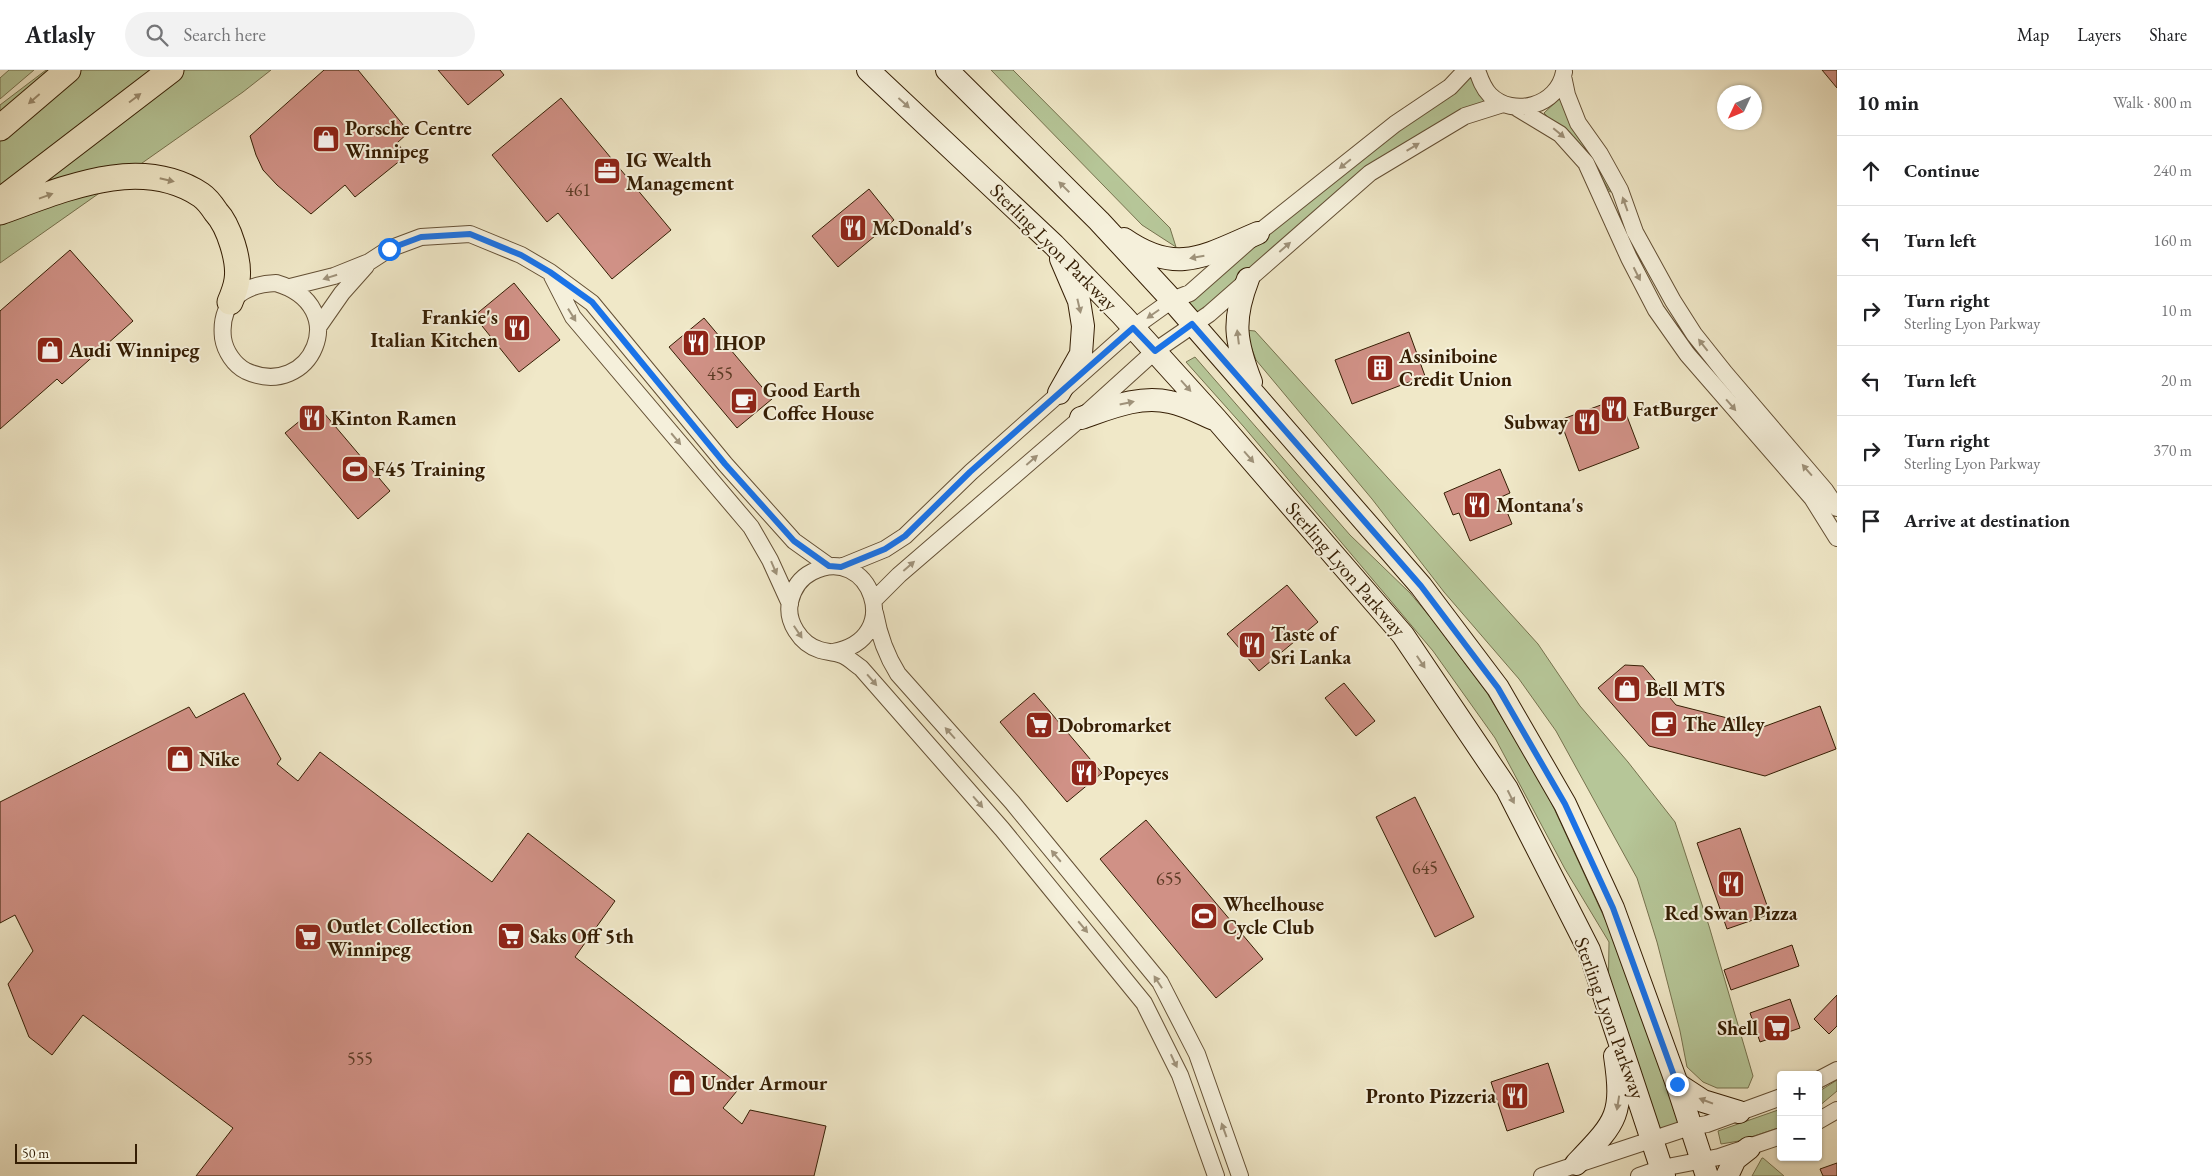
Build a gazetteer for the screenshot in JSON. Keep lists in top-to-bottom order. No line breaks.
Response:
{"streets":{"main road":["Sterling Lyon Parkway"]},"places":{"shop":["Porsche Centre Winnipeg","Audi Winnipeg","Bell MTS","Nike","Under Armour"],"office":["IG Wealth Management"],"restaurant":["McDonald's","Frankie's Italian Kitchen","IHOP","FatBurger","Kinton Ramen","Subway","Montana's","Taste of Sri Lanka","Popeyes","Red Swan Pizza","Pronto Pizzeria"],"building":["Assiniboine Credit Union"],"cafe":["Good Earth Coffee House","The Alley"],"sports":["F45 Training","Wheelhouse Cycle Club"],"supermarket":["Dobromarket","Saks Off 5th","Outlet Collection Winnipeg","Shell"]},"house_numbers":["461","455","645","655","555"],"scale_bar":"50 m","north":"bottom left","page":{"header":"Atlasly","search":"Search here","nav":["Map","Layers","Share"],"heading":["10 min","Walk · 800 m"],"list":[["Continue","240 m"],["Turn left","160 m"],["Turn right","Sterling Lyon Parkway","10 m"],["Turn left","20 m"],["Turn right","Sterling Lyon Parkway","370 m"],"Arrive at destination"],"map_buttons":["+","−"],"scale":"50 m"}}
